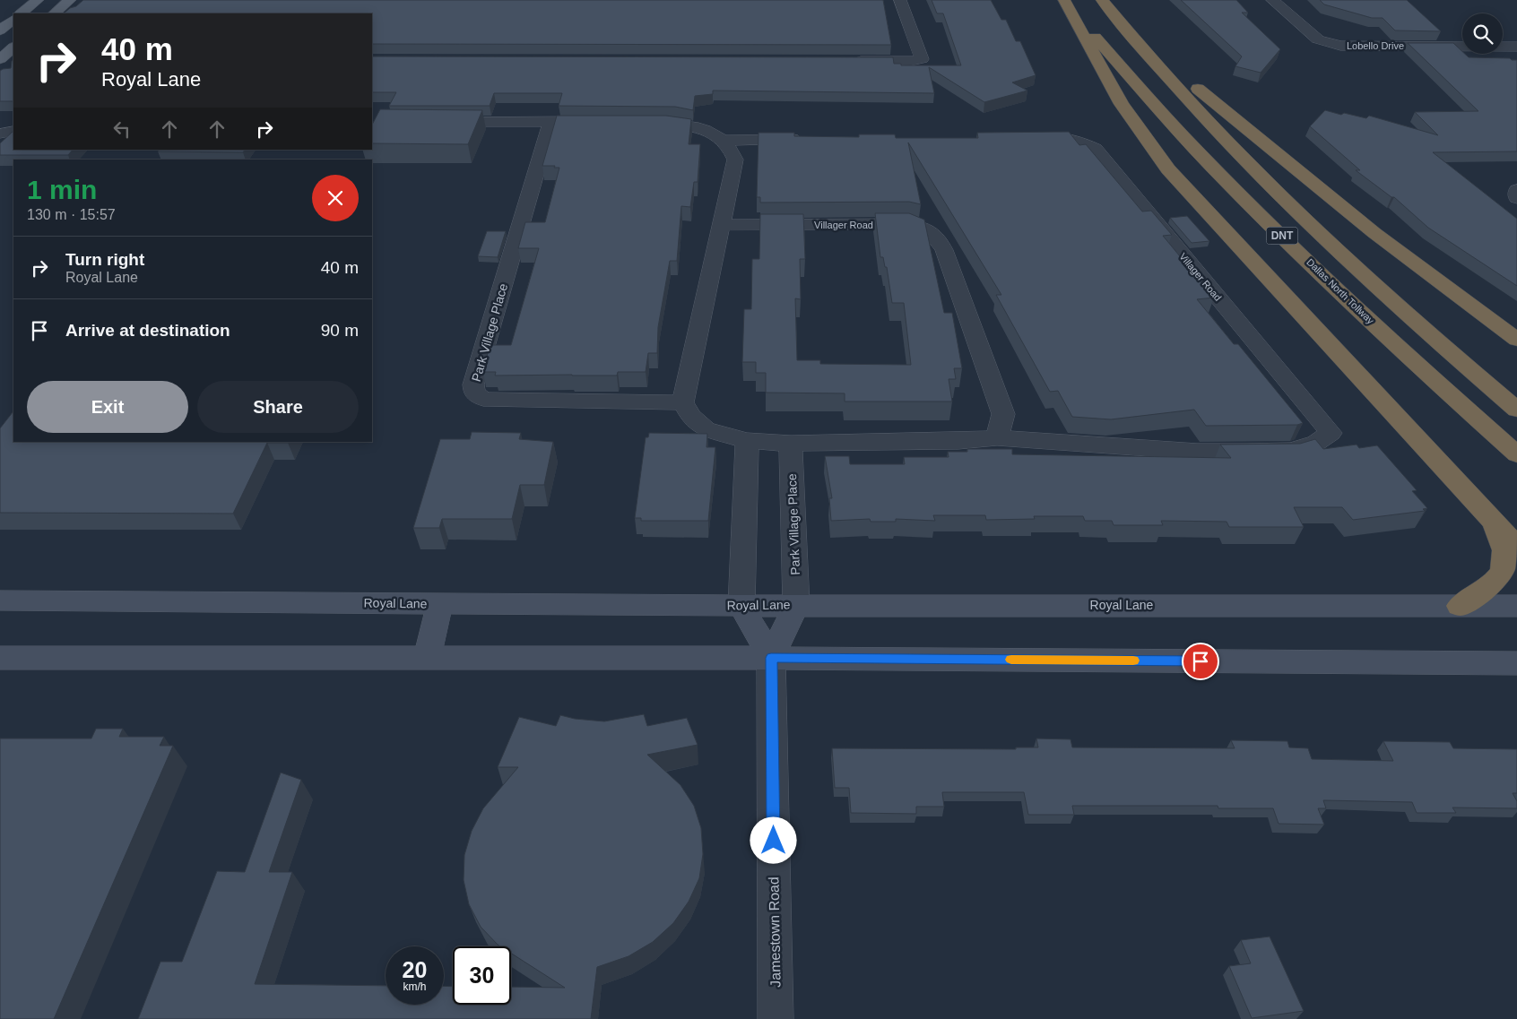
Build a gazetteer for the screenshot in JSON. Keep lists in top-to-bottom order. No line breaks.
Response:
{"streets":{"highway":["DNT","Dallas North Tollway"],"main road":["Royal Lane"],"street":["Lobello Drive","Villager Road","Park Village Place","Jamestown Road"]},"crossings":[["Villager Road","Park Village Place"],["Park Village Place","Royal Lane"]],"page":{"turn":["40 m","Royal Lane"],"heading":["1 min","130 m · 15:57"],"list":[{"name":"Turn right","note":"Royal Lane","value":"40 m"},{"name":"Arrive at destination","value":"90 m"}],"buttons":["Exit","Share"],"speed":"20 km/h","limit":"30"}}
